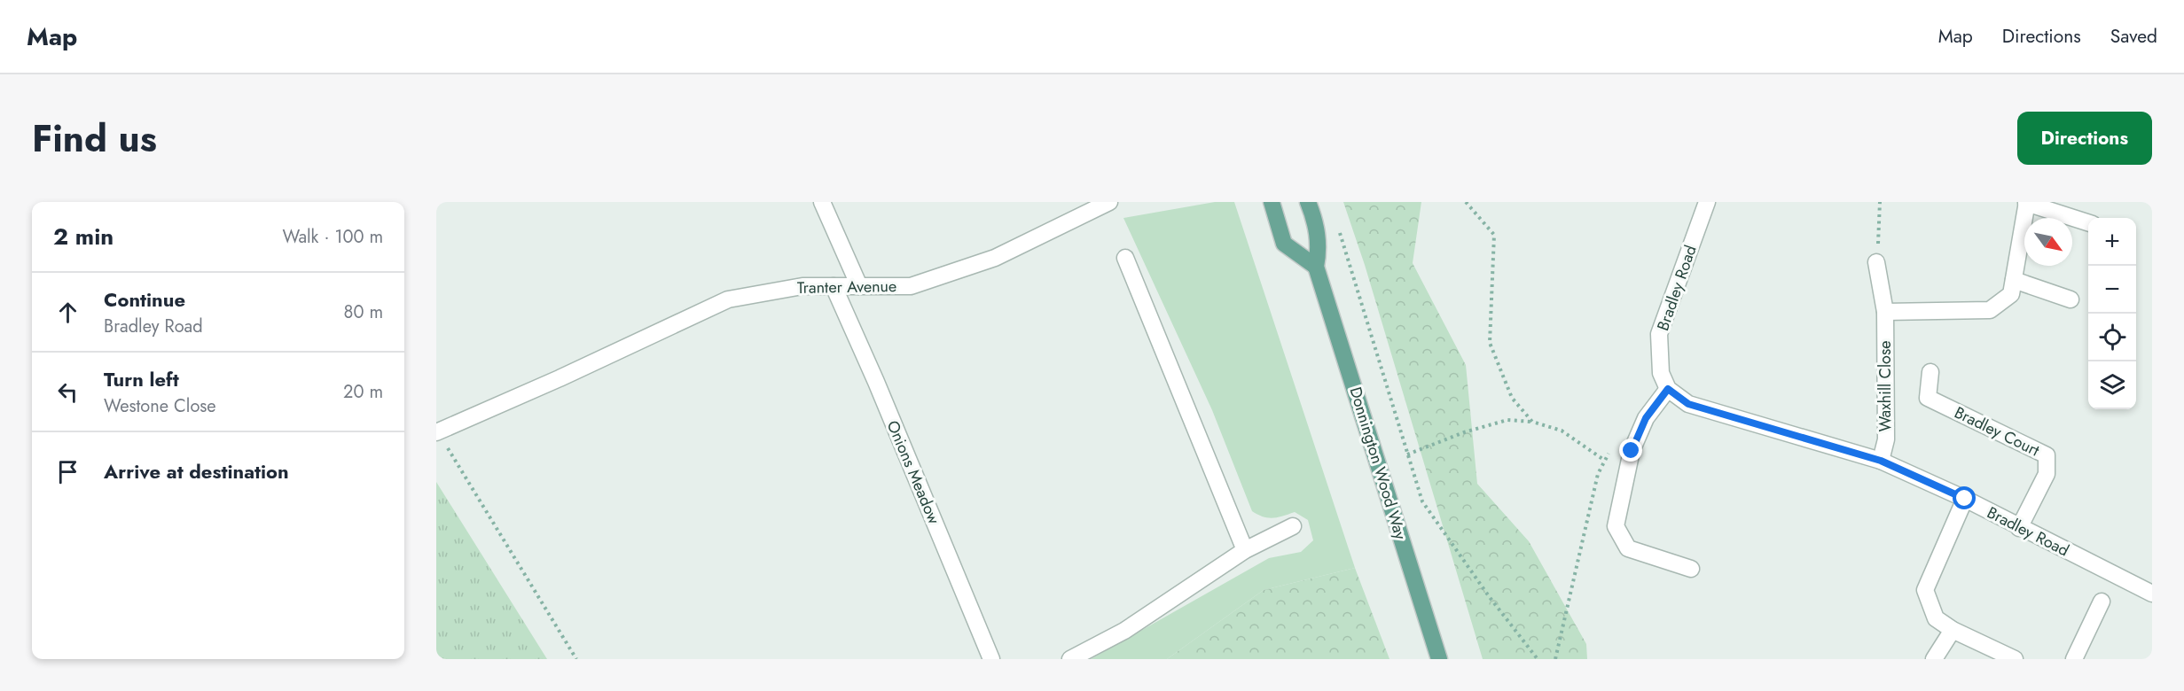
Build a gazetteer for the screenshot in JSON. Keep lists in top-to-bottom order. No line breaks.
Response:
{"streets":{"main road":["Donnington Wood Way"],"street":["Tranter Avenue","Bradley Road","Waxhill Close","Bradley Court","Onions Meadow"]},"crossings":[["Tranter Avenue","Onions Meadow"],["Bradley Road","Waxhill Close"],["Bradley Road","Bradley Court"]],"north":"bottom right","page":{"header":"Map","nav":["Map","Directions","Saved"],"title":"Find us","buttons":"Directions","heading":["2 min","Walk · 100 m"],"map_buttons":["+","−"],"list":[["Continue","Bradley Road","80 m"],["Turn left","Westone Close","20 m"],"Arrive at destination"]}}
